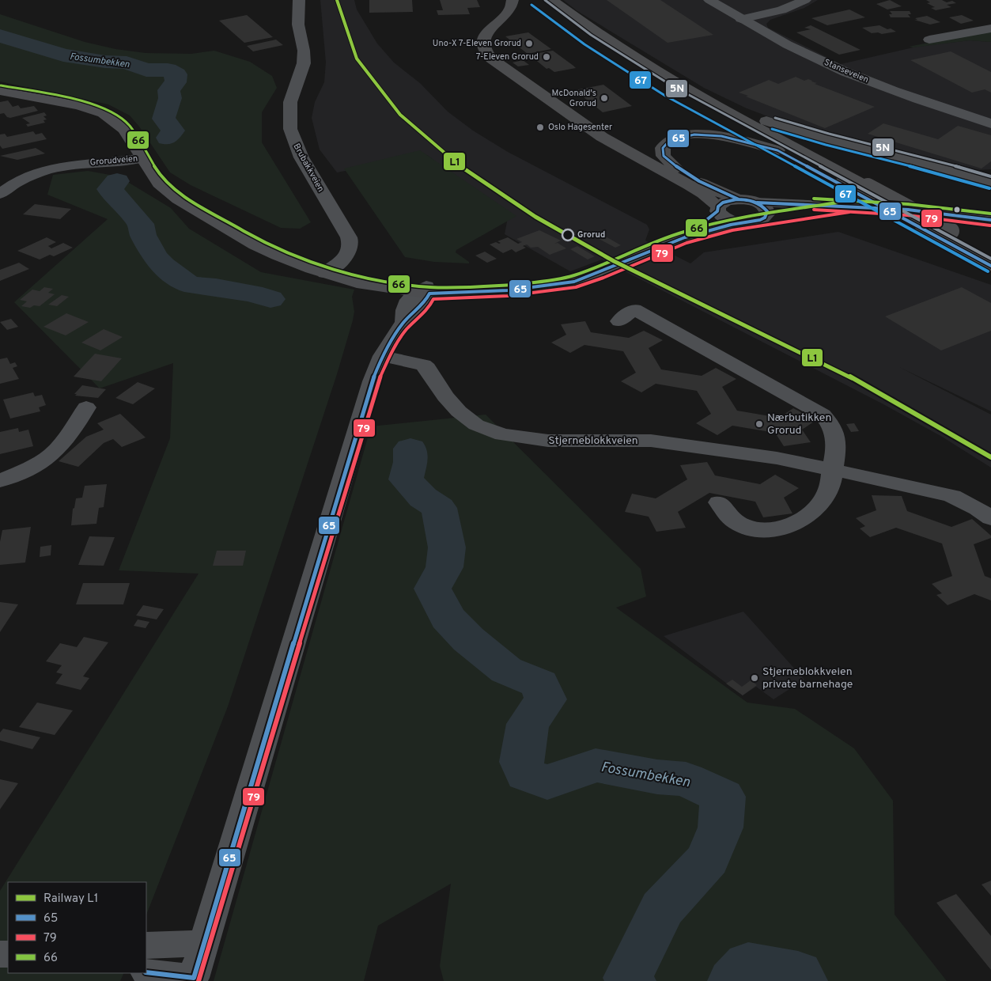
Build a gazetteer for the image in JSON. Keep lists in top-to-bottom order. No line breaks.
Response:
{"streets":{"main road":["Grorudveien"],"street":["Stanseveien","Brubakkveien","Stjerneblokkveien"]},"crossings":[["Grorudveien","Brubakkveien"]],"water":["Fossumbekken"],"places":["Uno-X 7-Eleven Grorud","7-Eleven Grorud","McDonald's Grorud","Oslo Hagesenter","Grorud","Nærbutikken Grorud","Stjerneblokkveien private barnehage"],"lines":["rail line L1","transit line 5N","transit line 67","transit line 66","transit line 65","transit line 79"],"legend":["Railway L1","65","79","66"]}
